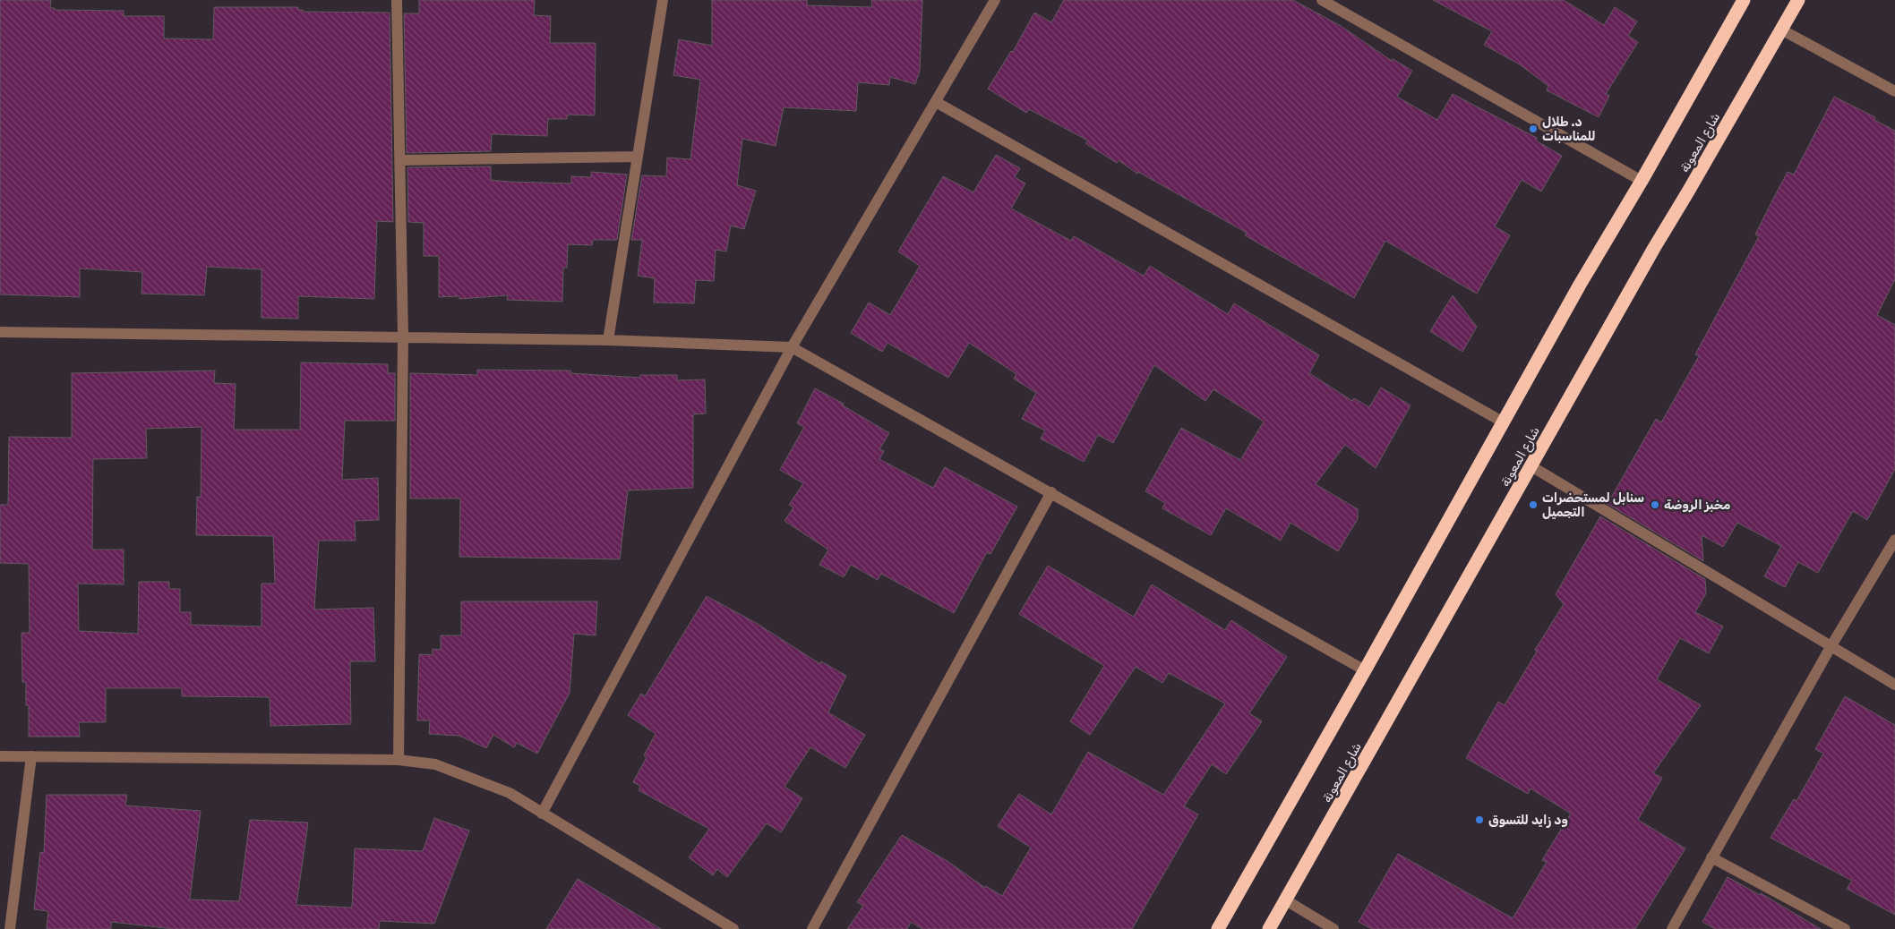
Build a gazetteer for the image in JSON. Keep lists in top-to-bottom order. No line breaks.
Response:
{"streets":{"highway":["شارع المعونة"]},"places":["د. طلال للمناسبات","سنابل لمستحضرات التجميل","مخبز الروضة","ود زايد للتسوق"]}
